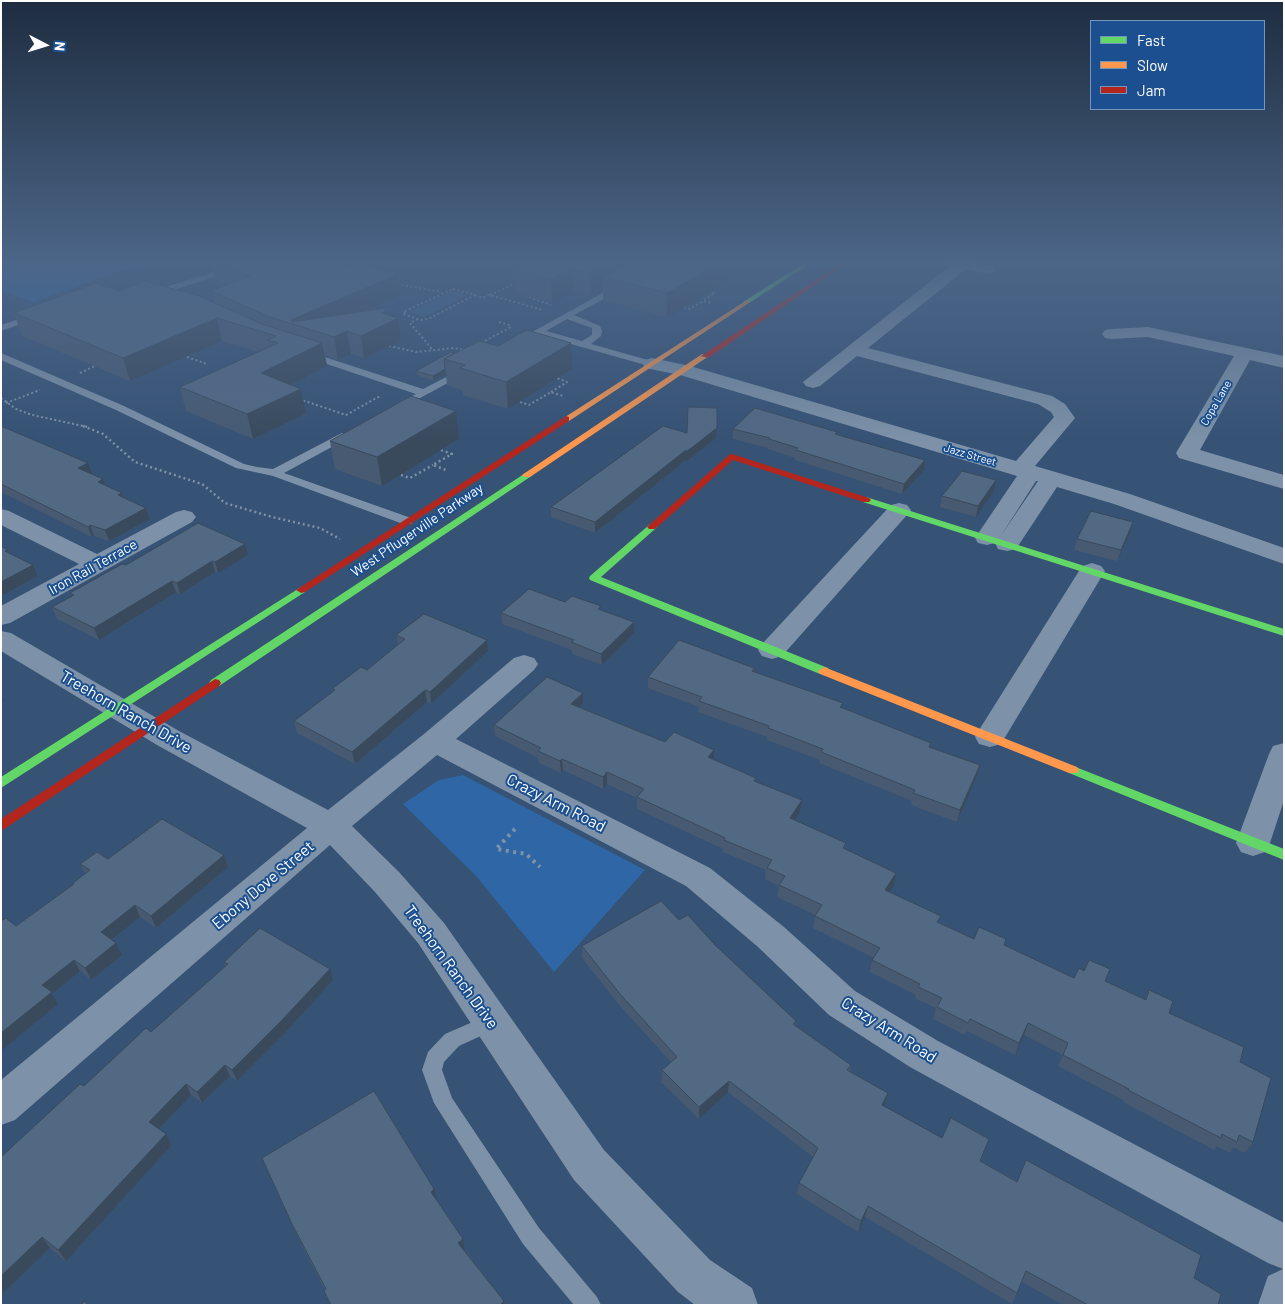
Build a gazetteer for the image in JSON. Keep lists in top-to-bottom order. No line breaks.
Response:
{"streets":{"main road":["West Pflugerville Parkway"],"street":["Copa Lane","Jazz Street","Iron Rail Terrace","Treehorn Ranch Drive","Crazy Arm Road","Ebony Dove Street"]},"crossings":[["Jazz Street","West Pflugerville Parkway"],["West Pflugerville Parkway","Treehorn Ranch Drive"],["Treehorn Ranch Drive","Ebony Dove Street"],["Crazy Arm Road","Ebony Dove Street"]],"legend":["Fast","Slow","Jam"],"north":"right"}
